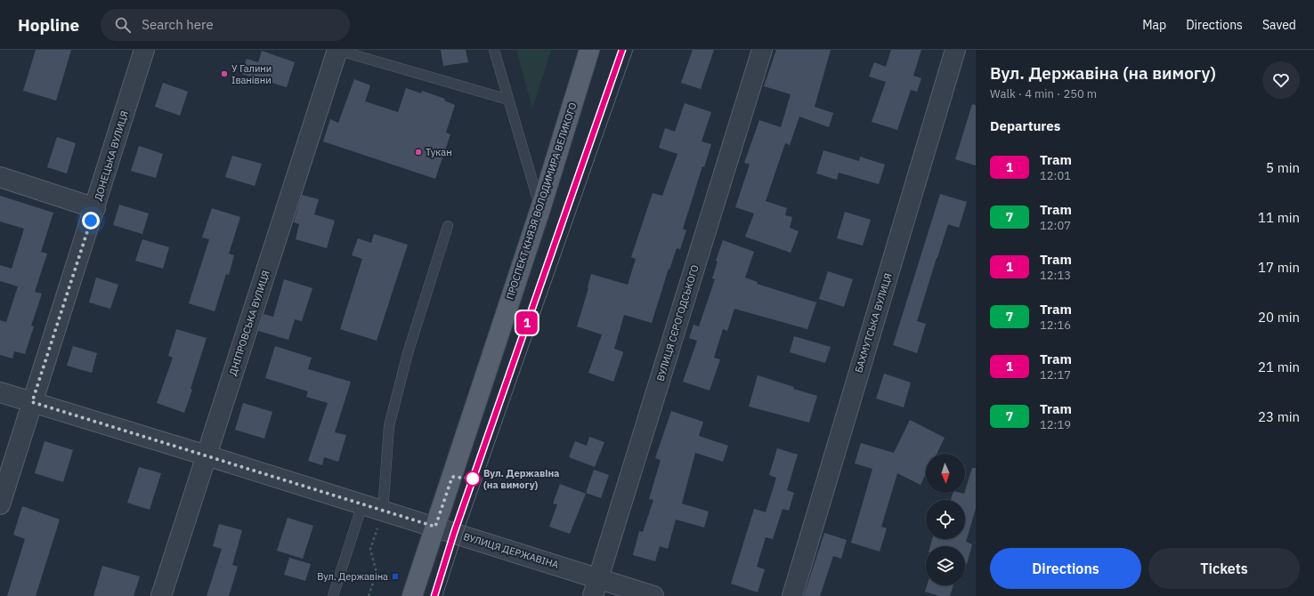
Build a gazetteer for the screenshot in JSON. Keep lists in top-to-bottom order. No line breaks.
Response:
{"streets":{"main road":["ПРОСПЕКТ КНЯЗЯ ВОЛОДИМИРА ВЕЛИКОГО"],"street":["ДОНЕЦЬКА ВУЛИЦЯ","ДНІПРОВСЬКА ВУЛИЦЯ","ВУЛИЦЯ СЄРОГОДСЬКОГО","БАХМУТСЬКА ВУЛИЦЯ","ВУЛИЦЯ ДЕРЖАВІНА"]},"crossings":[["ДОНЕЦЬКА ВУЛИЦЯ","ВУЛИЦЯ ДЕРЖАВІНА"],["ПРОСПЕКТ КНЯЗЯ ВОЛОДИМИРА ВЕЛИКОГО","ВУЛИЦЯ ДЕРЖАВІНА"],["ДНІПРОВСЬКА ВУЛИЦЯ","ВУЛИЦЯ ДЕРЖАВІНА"],["ВУЛИЦЯ СЄРОГОДСЬКОГО","ВУЛИЦЯ ДЕРЖАВІНА"]],"places":{"other":["У Галини Іванівни","Тукан","Вул. Державіна (на вимогу)"],"transit":["Вул. Державіна"]},"lines":["tram line 1"],"north":"bottom","page":{"header":"Hopline","search":"Search here","nav":["Map","Directions","Saved"],"on_map":"1","heading":[["Вул. Державіна (на вимогу)","Walk · 4 min · 250 m"],"Departures"],"list":[{"mark":"1","name":"Tram","note":"12:01","value":"5 min"},{"mark":"7","name":"Tram","note":"12:07","value":"11 min"},{"mark":"1","name":"Tram","note":"12:13","value":"17 min"},{"mark":"7","name":"Tram","note":"12:16","value":"20 min"},{"mark":"1","name":"Tram","note":"12:17","value":"21 min"},{"mark":"7","name":"Tram","note":"12:19","value":"23 min"}],"buttons":["Directions","Tickets"]}}
